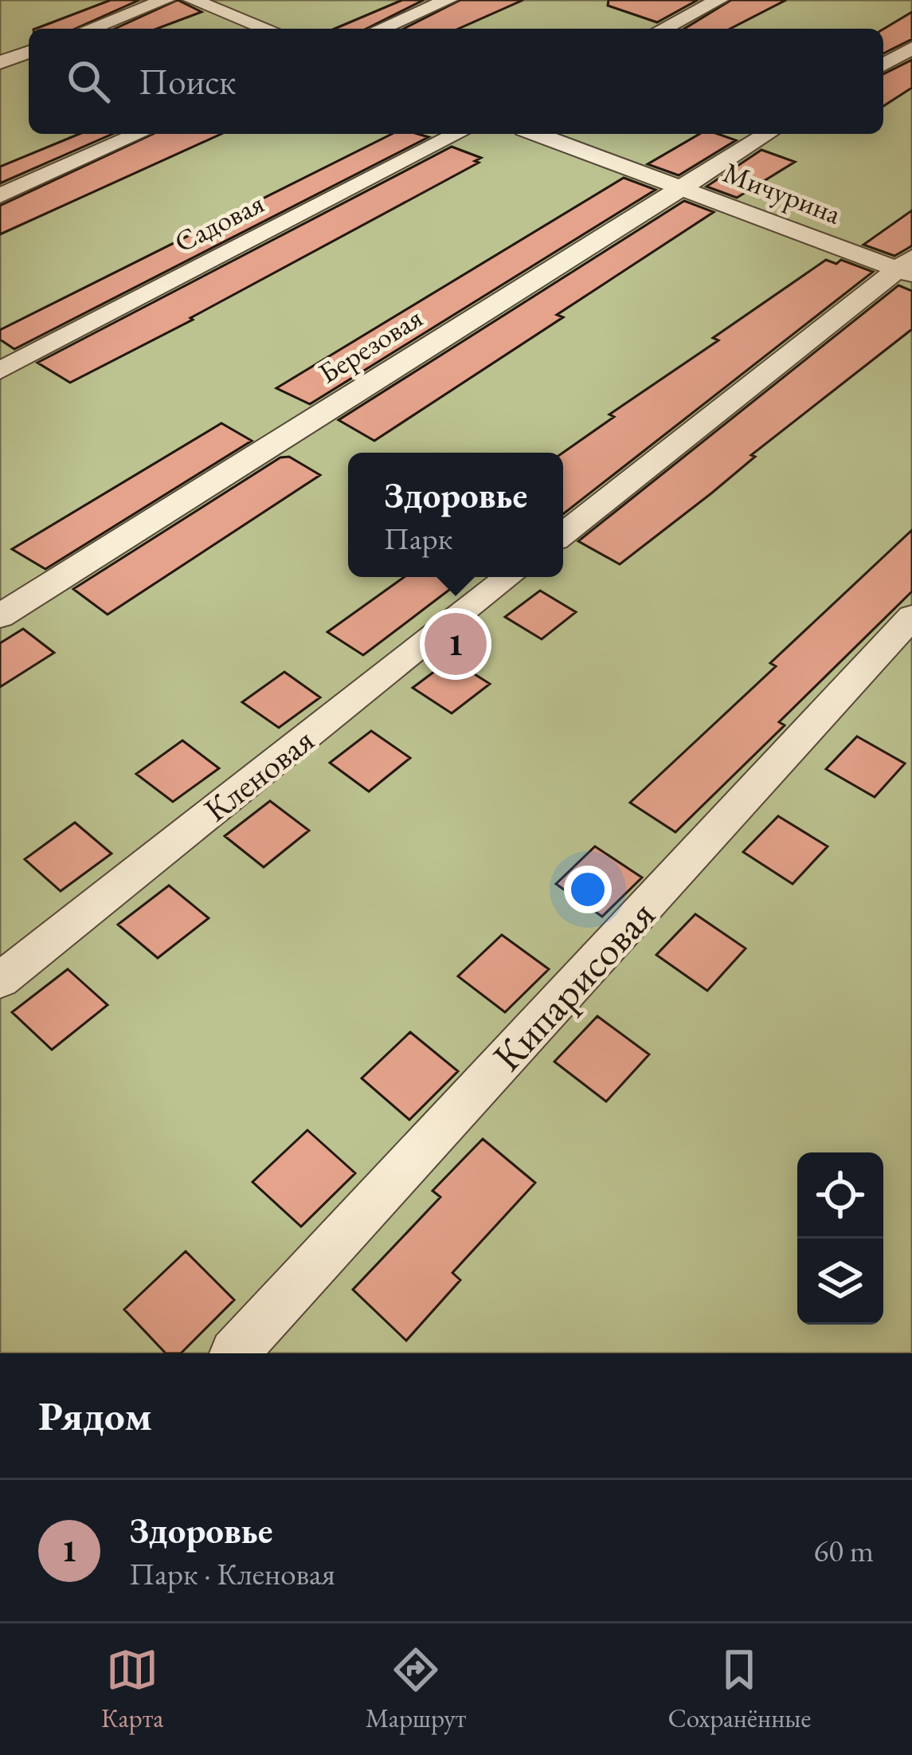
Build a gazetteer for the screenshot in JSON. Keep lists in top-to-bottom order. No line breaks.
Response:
{"streets":{"street":["Мичурина","Садовая","Березовая","Кленовая","Кипарисовая"]},"crossings":[["Мичурина","Березовая"]],"page":{"search":"Поиск","popup":["Здоровье","Парк"],"pins":"1","heading":"Рядом","list":[{"mark":"1","name":"Здоровье","note":"Парк · Кленовая","value":"60 m"}],"nav":["Карта","Маршрут","Сохранённые"]}}
